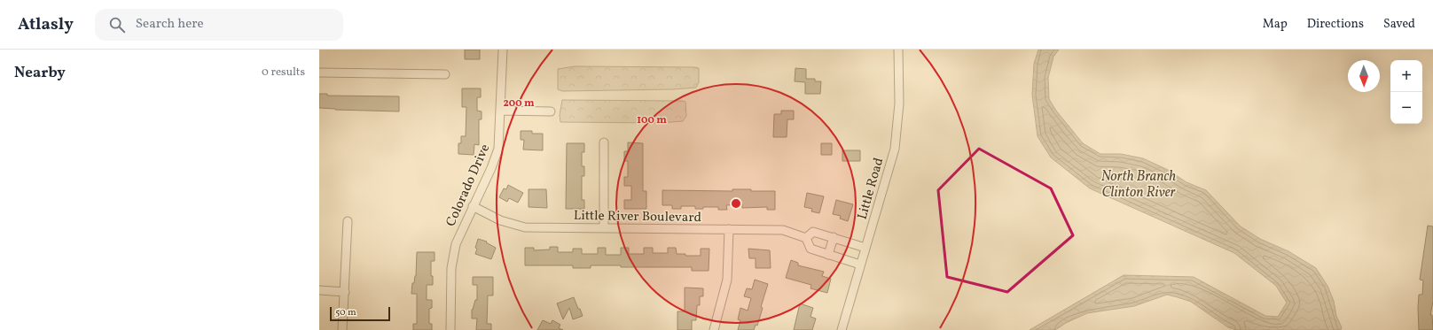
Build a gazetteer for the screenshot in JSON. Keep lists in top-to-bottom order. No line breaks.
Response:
{"streets":{"street":["Colorado Drive","Little Road","Little River Boulevard"]},"crossings":[["Colorado Drive","Little River Boulevard"]],"water":["North Branch Clinton River"],"scale_bar":"50 m","north":"bottom","page":{"header":"Atlasly","search":"Search here","nav":["Map","Directions","Saved"],"heading":["Nearby","0 results"],"map_buttons":["+","−"],"scale":"50 m"},"rings":["200 m","100 m"]}
